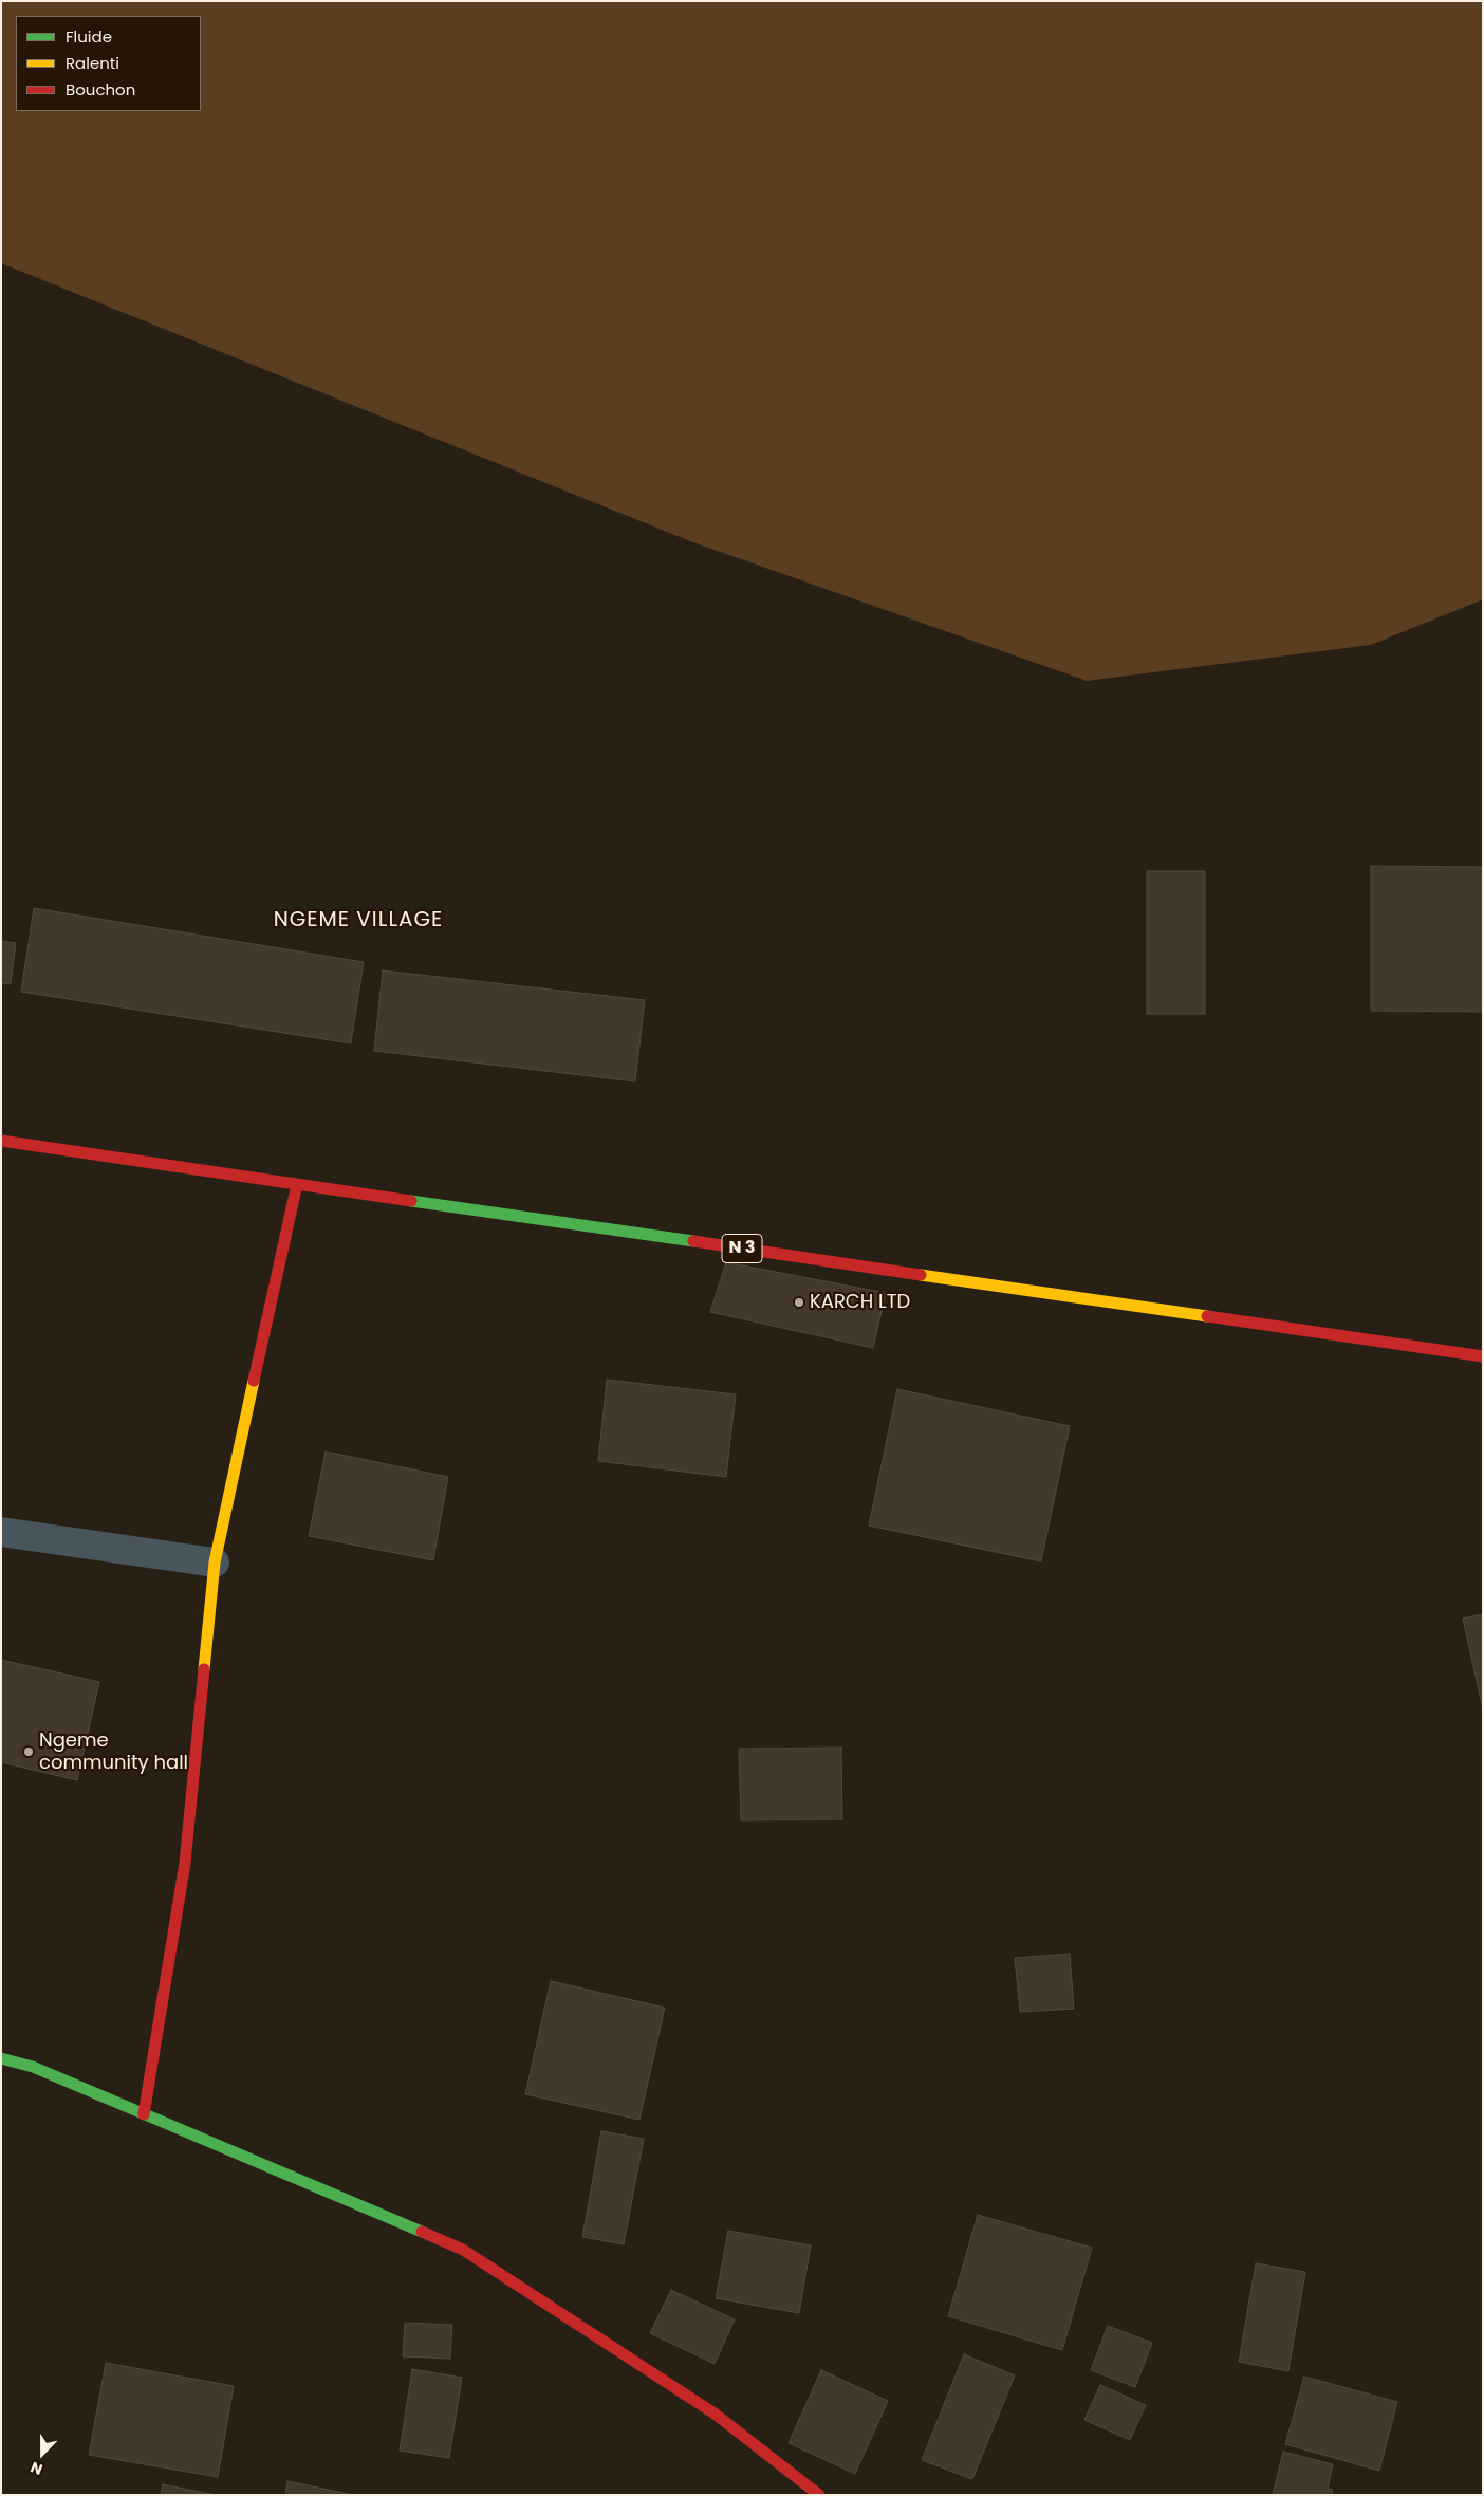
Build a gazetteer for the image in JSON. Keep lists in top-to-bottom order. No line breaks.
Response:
{"streets":{"main road":["N 3"]},"districts":["NGEME VILLAGE"],"places":["KARCH LTD","Ngeme community hall"],"legend":["Fluide","Ralenti","Bouchon"],"north":"bottom"}
